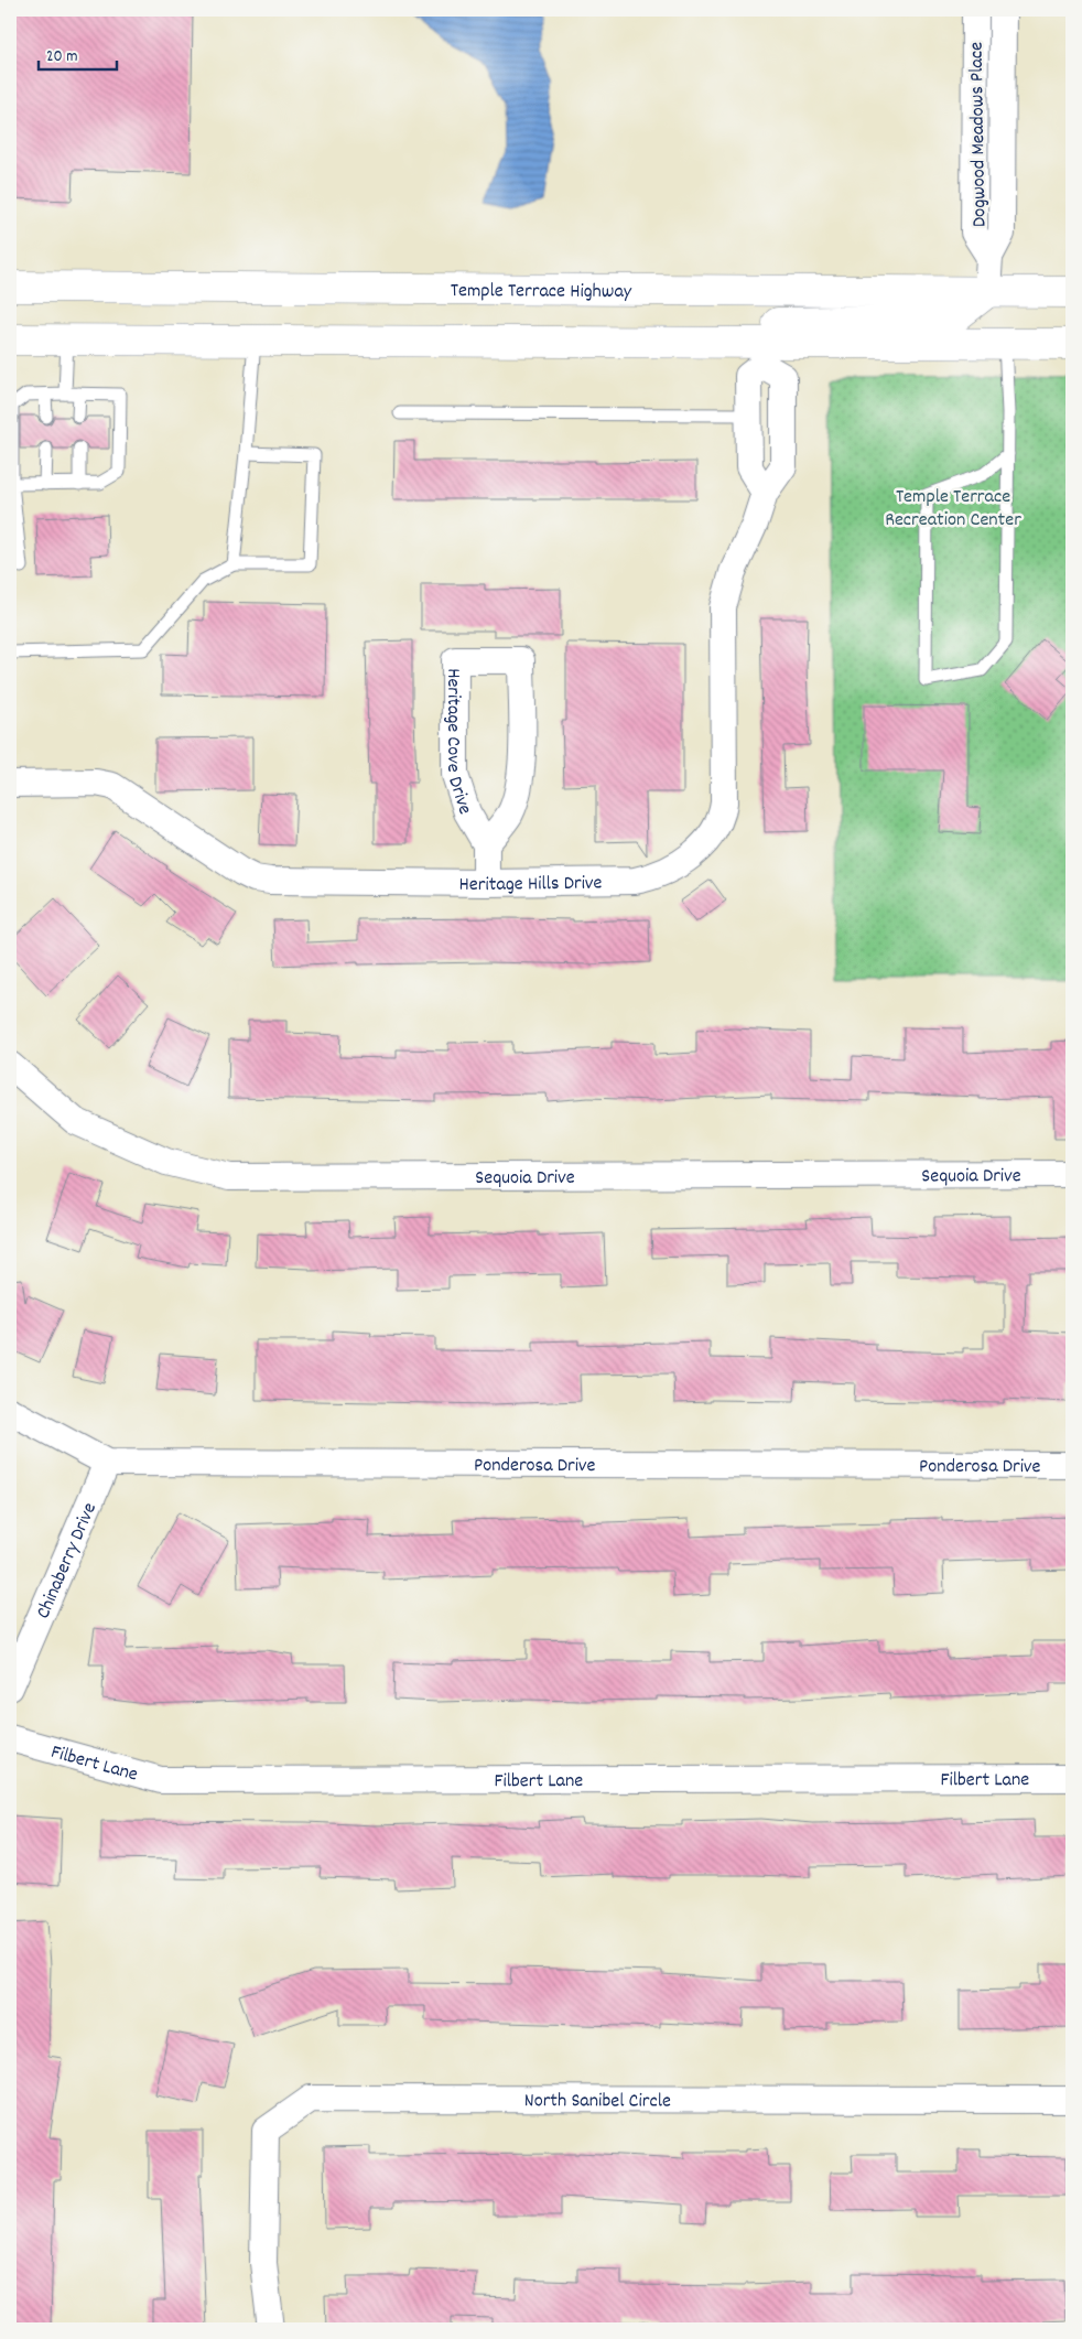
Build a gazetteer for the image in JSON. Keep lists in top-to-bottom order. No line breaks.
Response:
{"streets":{"main road":["Temple Terrace Highway"],"street":["Dogwood Meadows Place","Heritage Cove Drive","Heritage Hills Drive","Sequoia Drive","Ponderosa Drive","Chinaberry Drive","Filbert Lane","North Sanibel Circle"]},"crossings":[["Dogwood Meadows Place","Temple Terrace Highway"],["Ponderosa Drive","Chinaberry Drive"]],"parks":["Temple Terrace Recreation Center"],"scale_bar":"20 m"}
